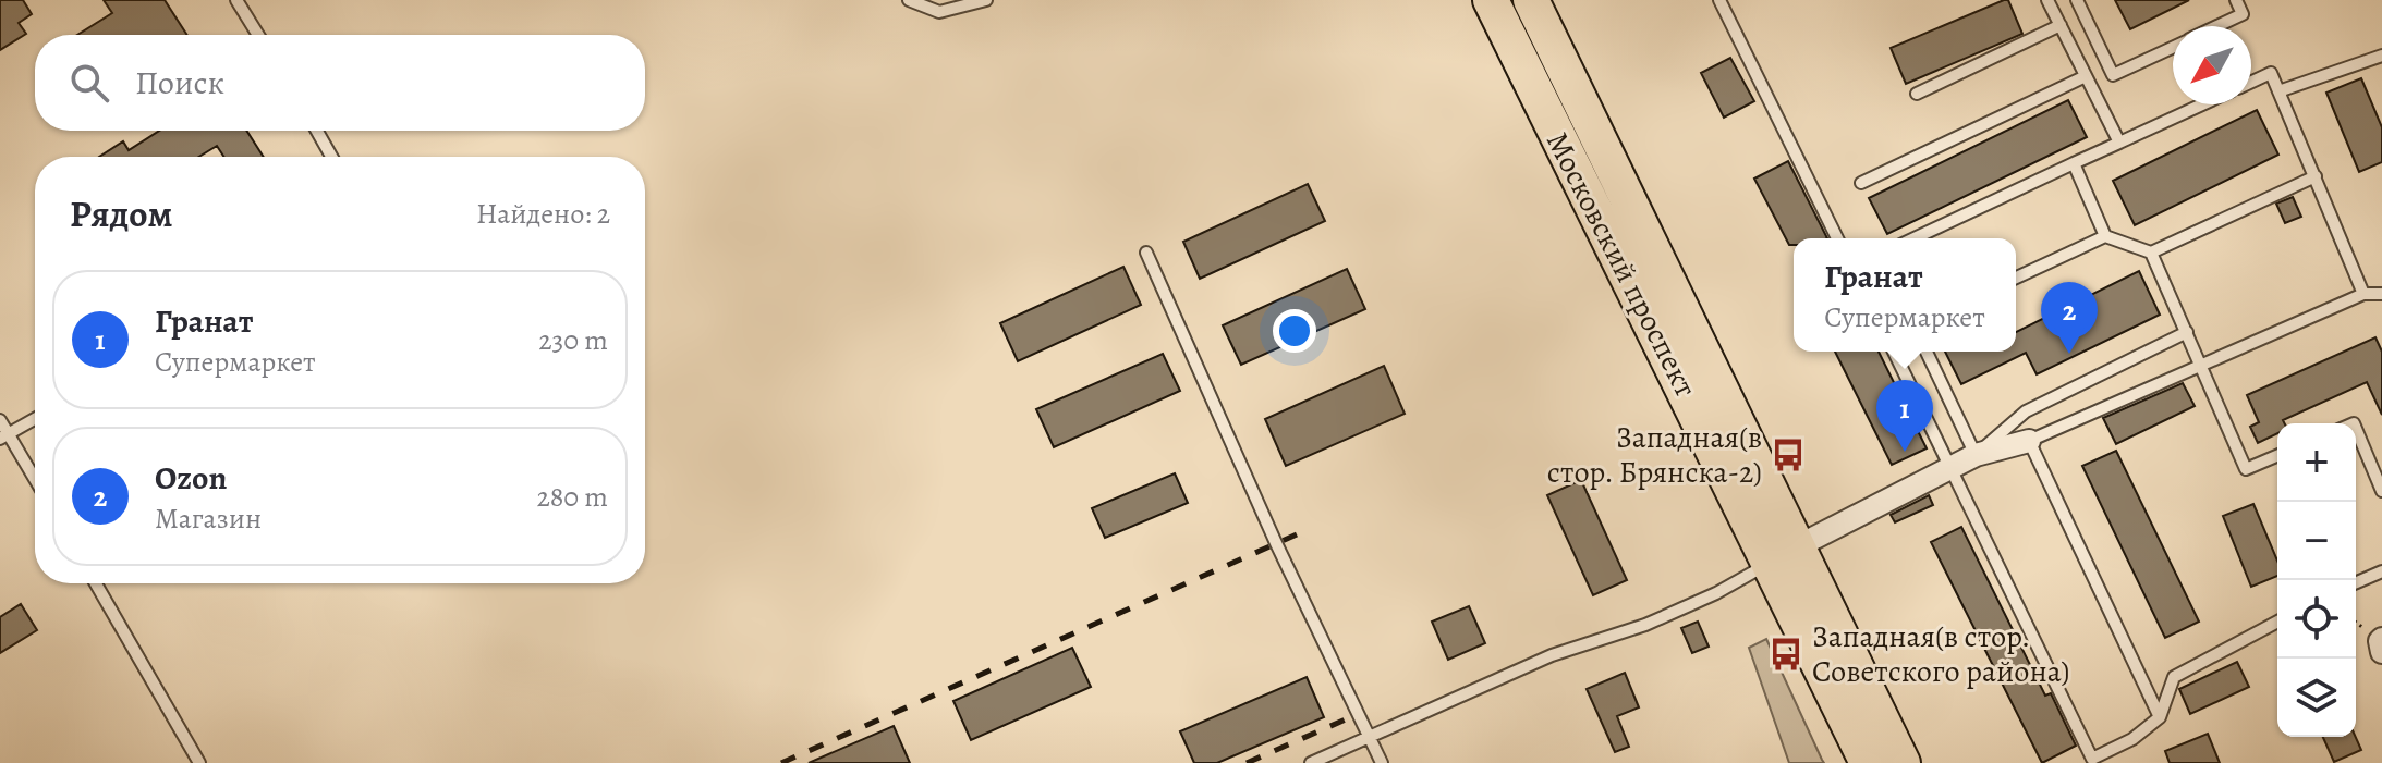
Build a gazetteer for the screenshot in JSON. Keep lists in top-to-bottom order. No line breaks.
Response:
{"streets":{"main road":["Московский проспект"]},"places":{"bus stop":["Западная(в стор. Брянска-2)","Западная(в стор. Советского района)"]},"north":"bottom left","page":{"search":"Поиск","heading":["Рядом","Найдено: 2"],"popup":["Гранат","Супермаркет"],"list":[{"mark":"1","name":"Гранат","note":"Супермаркет","value":"230 m"},{"mark":"2","name":"Ozon","note":"Магазин","value":"280 m"}],"pins":["2","1"],"map_buttons":["+","−"]}}
